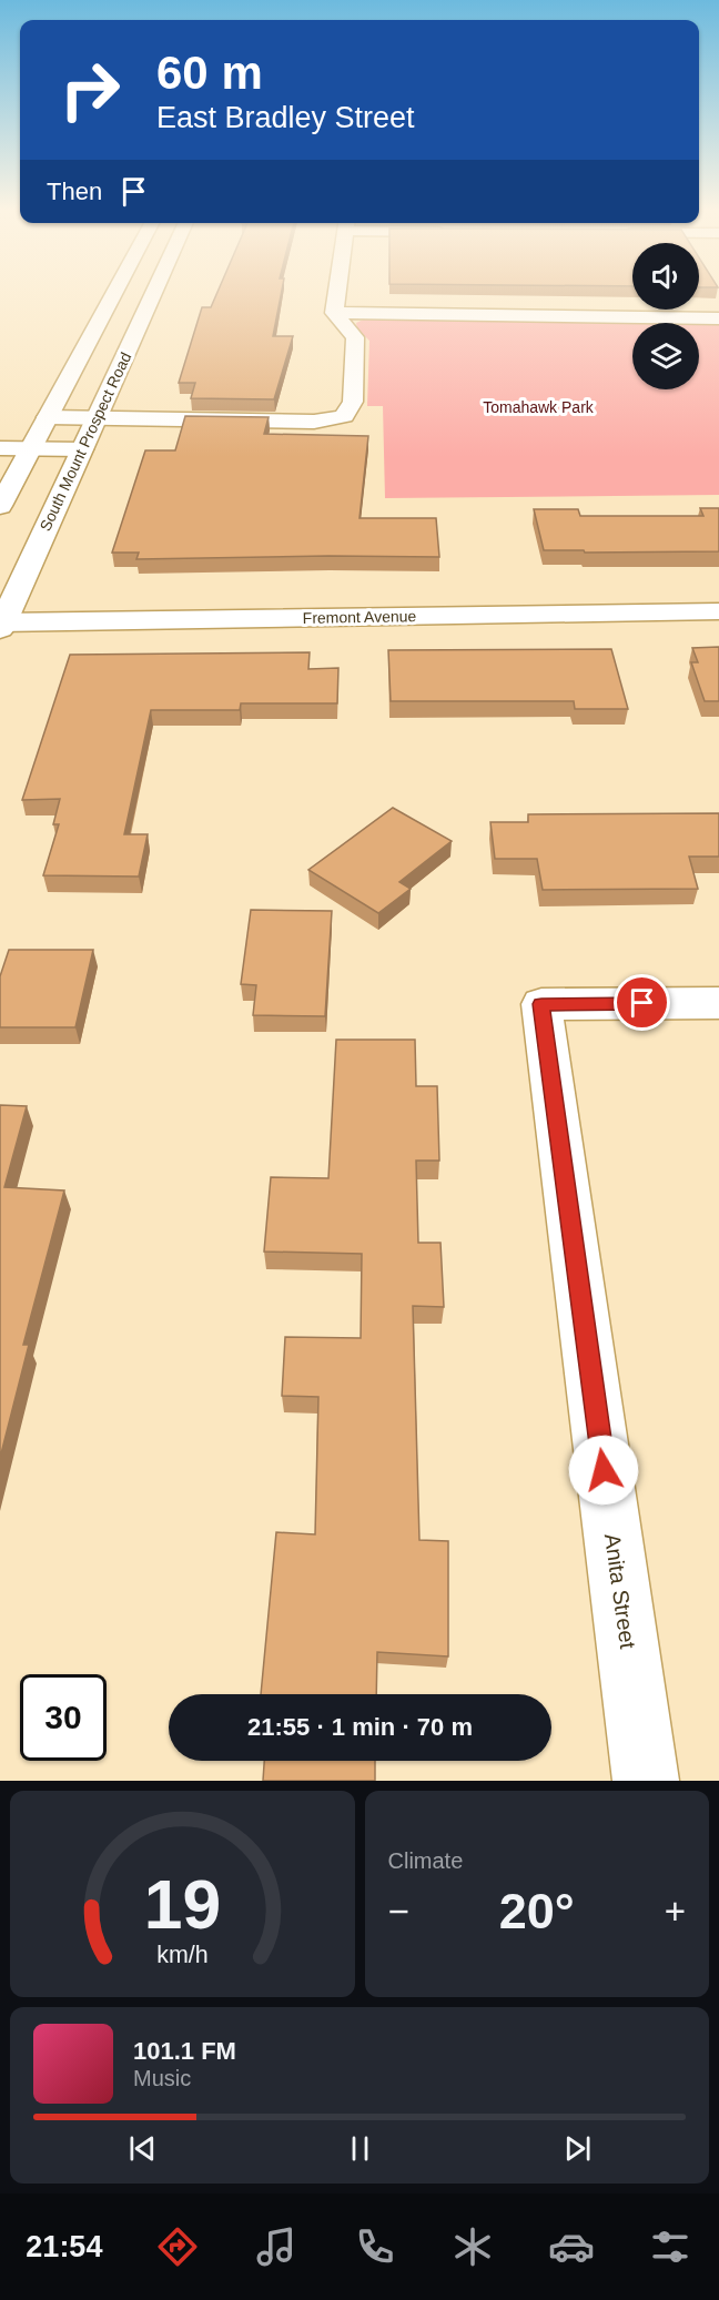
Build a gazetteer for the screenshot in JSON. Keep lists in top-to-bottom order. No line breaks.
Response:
{"streets":{"street":["South Mount Prospect Road","Fremont Avenue","Anita Street"]},"crossings":[["South Mount Prospect Road","Fremont Avenue"]],"parks":["Tomahawk Park"],"page":{"turn":["60 m","East Bradley Street"],"then":"Then","limit":"30","trip":"21:55 · 1 min · 70 m","tile":"Climate","heat":["−","20°","+"],"song":["101.1 FM","Music"],"tabs":"21:54","gauge":["19","km/h"]}}
